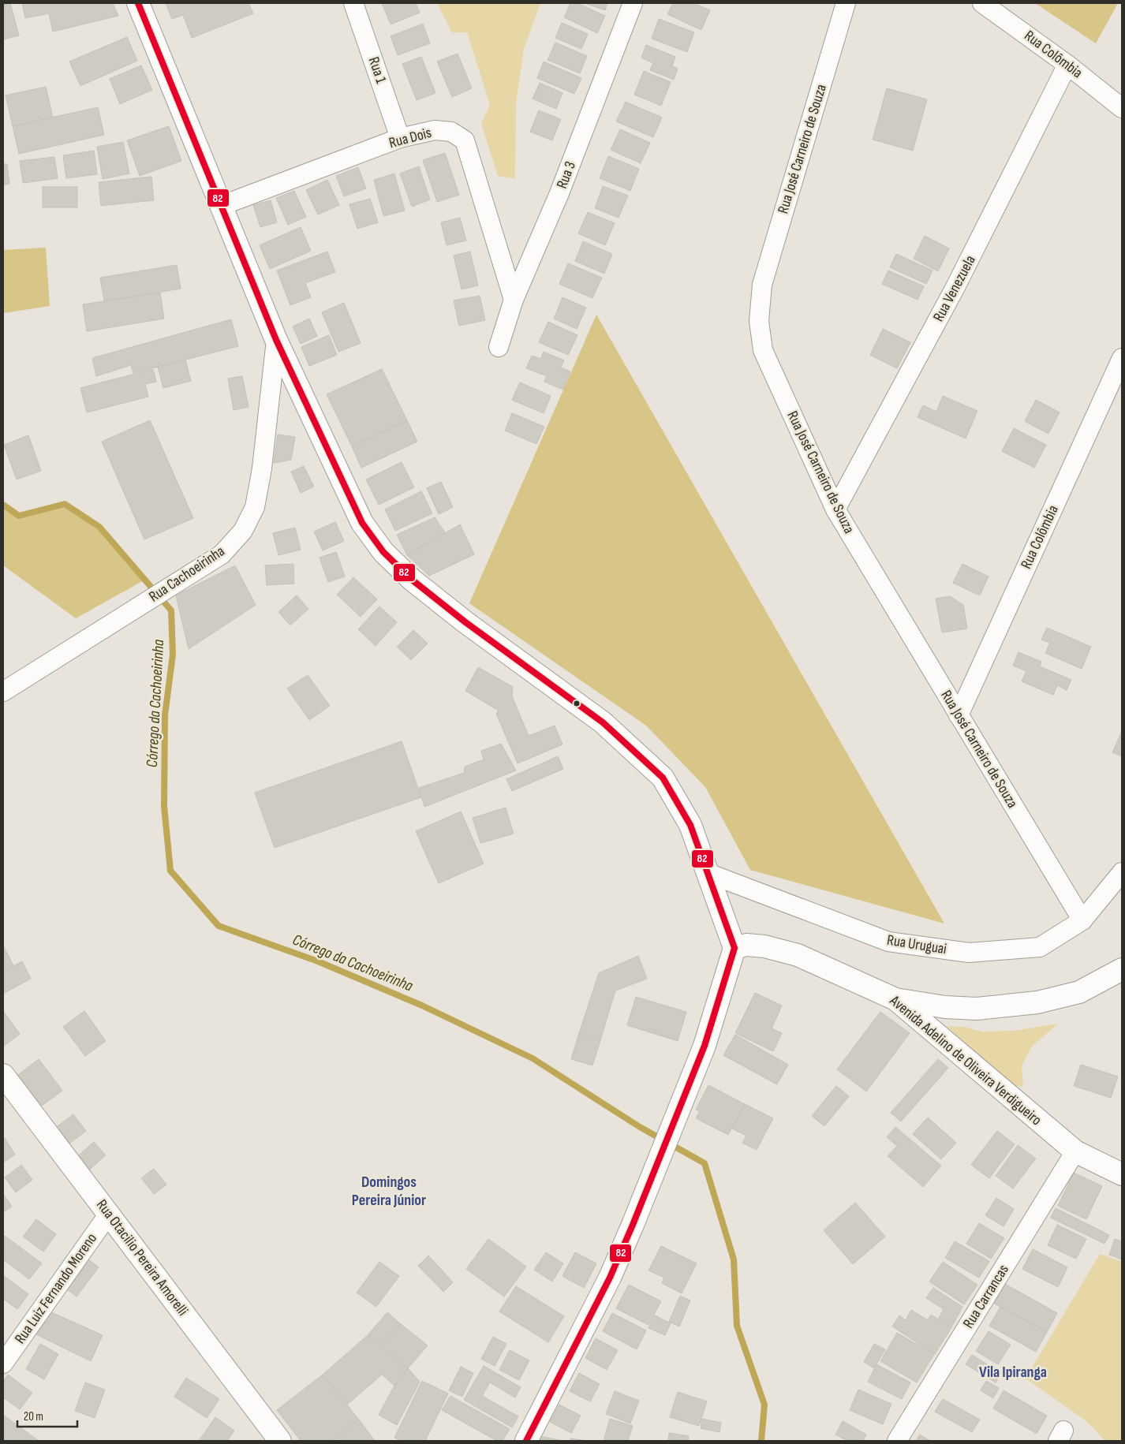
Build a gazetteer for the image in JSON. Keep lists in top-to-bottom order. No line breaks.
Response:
{"streets":{"main road":["Avenida Adelino de Oliveira Verdigueiro","Rua Otacilio Pereira Amorelli"],"street":["Rua Colômbia","Rua 1","Rua Dois","Rua José Carneiro de Souza","Rua 3","Rua Venezuela","Rua Cachoeirinha","Rua Uruguai","Rua Luiz Fernando Moreno","Rua Carrancas"]},"crossings":[["Rua Colômbia","Rua José Carneiro de Souza"],["Rua Colômbia","Rua Venezuela"],["Rua 1","Rua Dois"],["Rua Dois","Rua 3"],["Rua José Carneiro de Souza","Rua Venezuela"],["Rua José Carneiro de Souza","Rua Uruguai"],["Avenida Adelino de Oliveira Verdigueiro","Rua Carrancas"],["Rua Otacilio Pereira Amorelli","Rua Luiz Fernando Moreno"]],"districts":["Domingos Pereira Júnior","Vila Ipiranga"],"water":["Córrego da Cachoeirinha"],"lines":["transit line 82"],"scale_bar":"20 m"}
